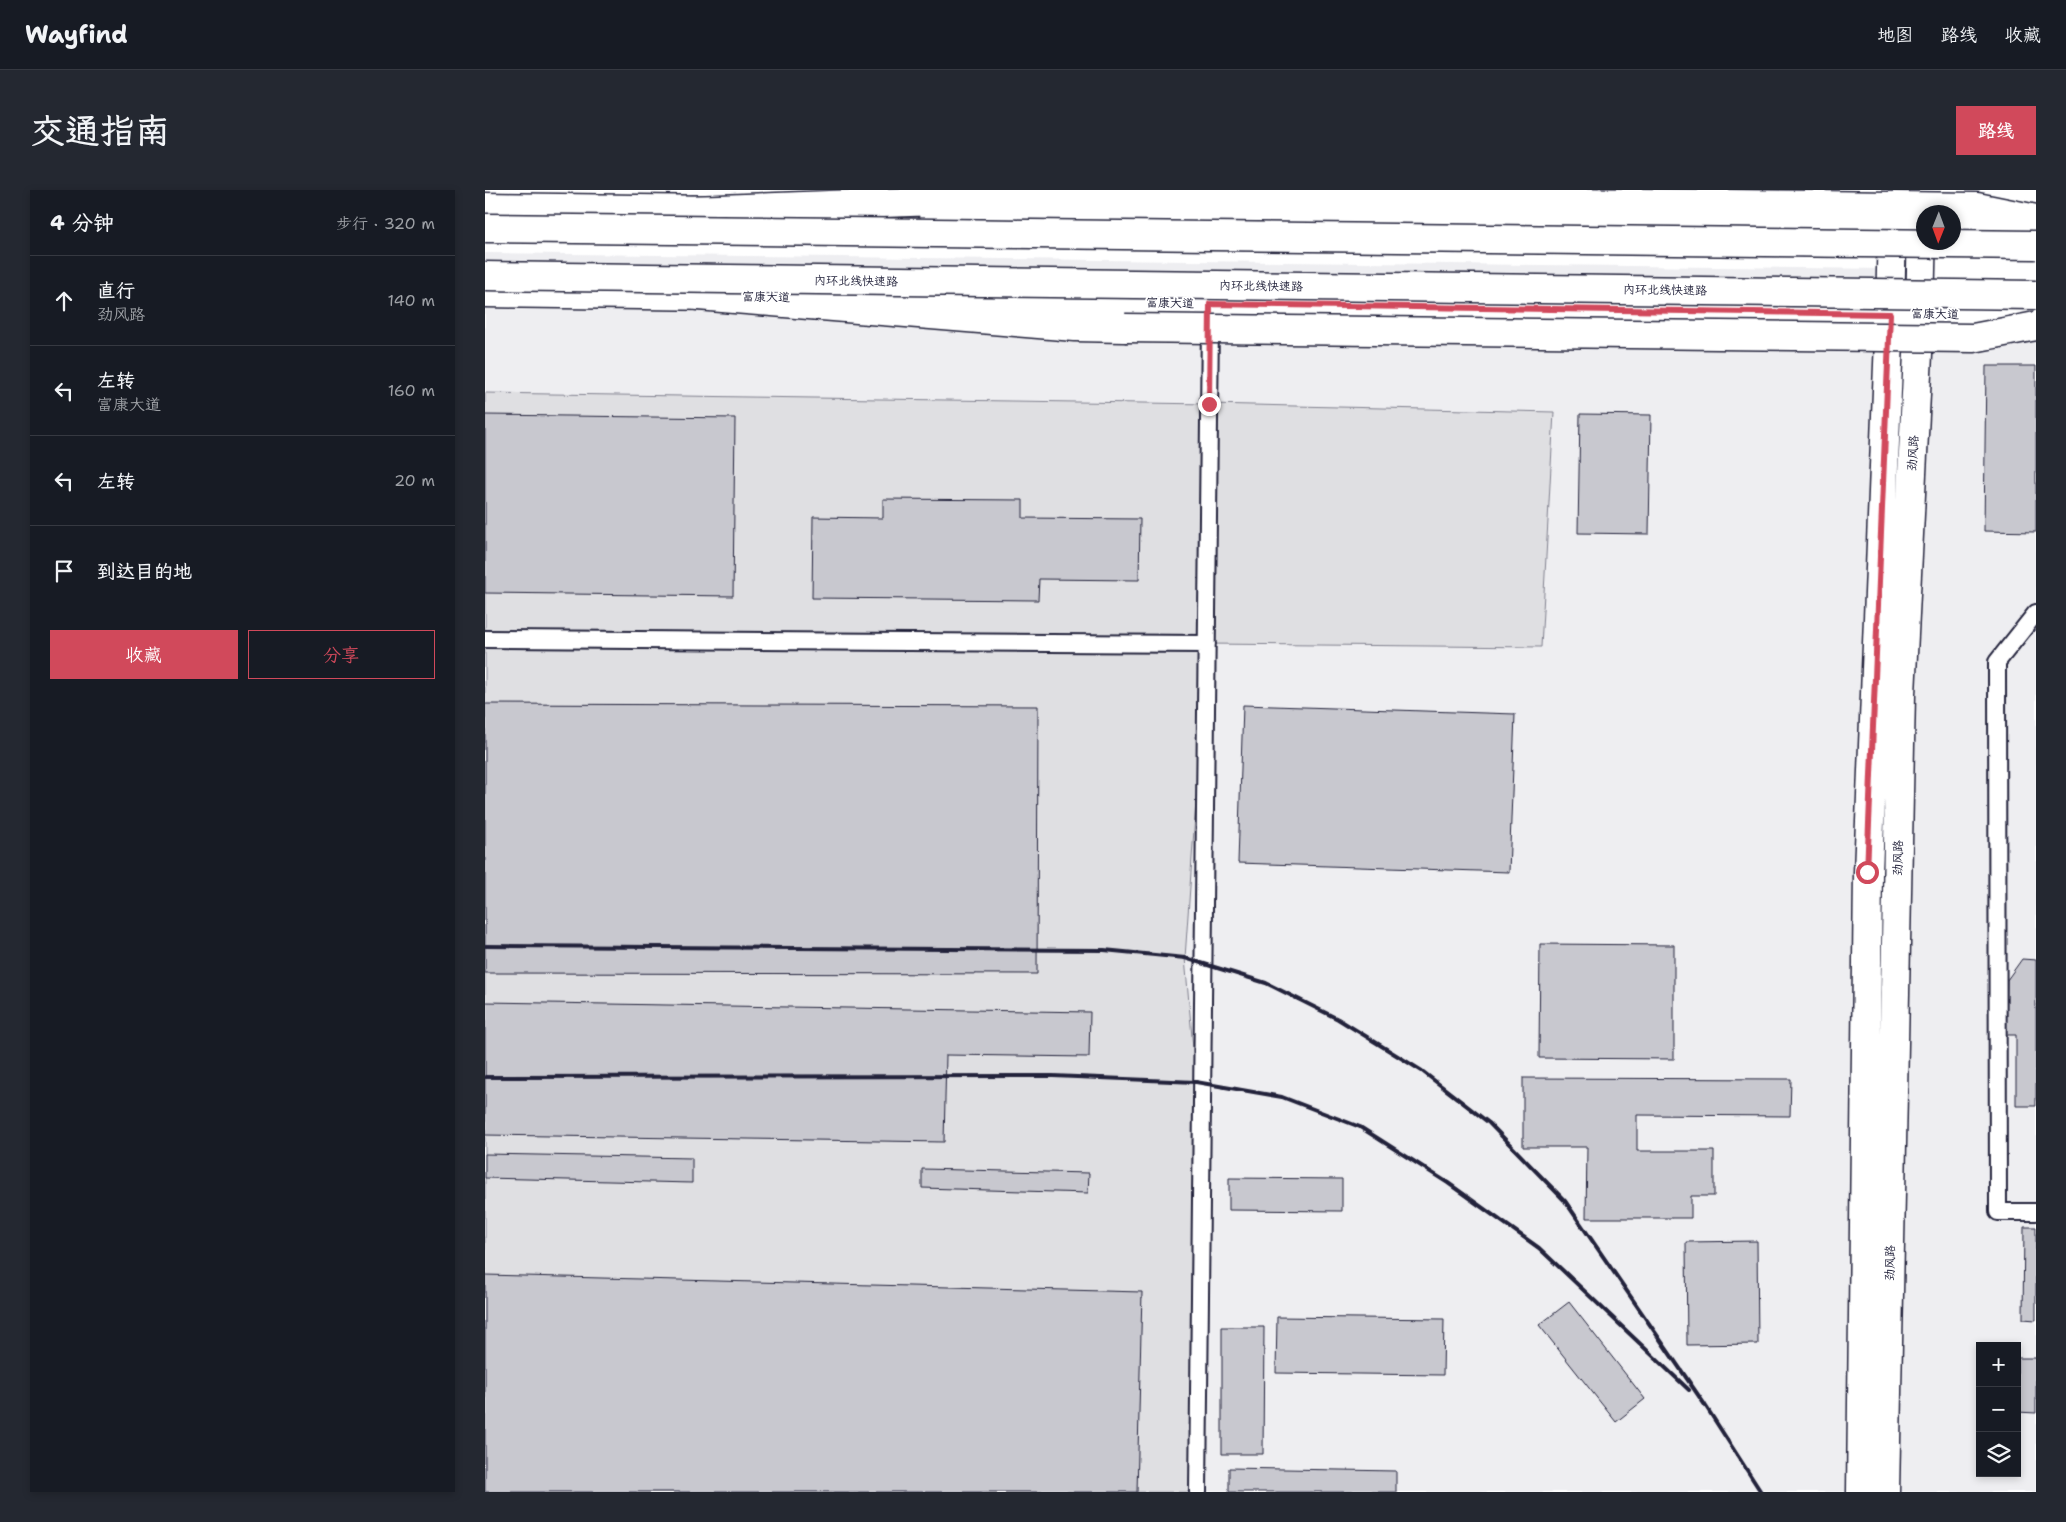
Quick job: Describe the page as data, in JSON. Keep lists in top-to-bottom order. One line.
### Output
{"streets":{"main road":["内环北线快速路","富康大道","劲风路"]},"crossings":[["富康大道","劲风路"]],"north":"bottom","page":{"header":"Wayfind","nav":["地图","路线","收藏"],"buttons":["路线",["收藏","分享"]],"title":"交通指南","heading":["4 分钟","步行 · 320 m"],"list":[["直行","劲风路","140 m"],["左转","富康大道","160 m"],["左转","20 m"],"到达目的地"],"map_buttons":["+","−"]}}
